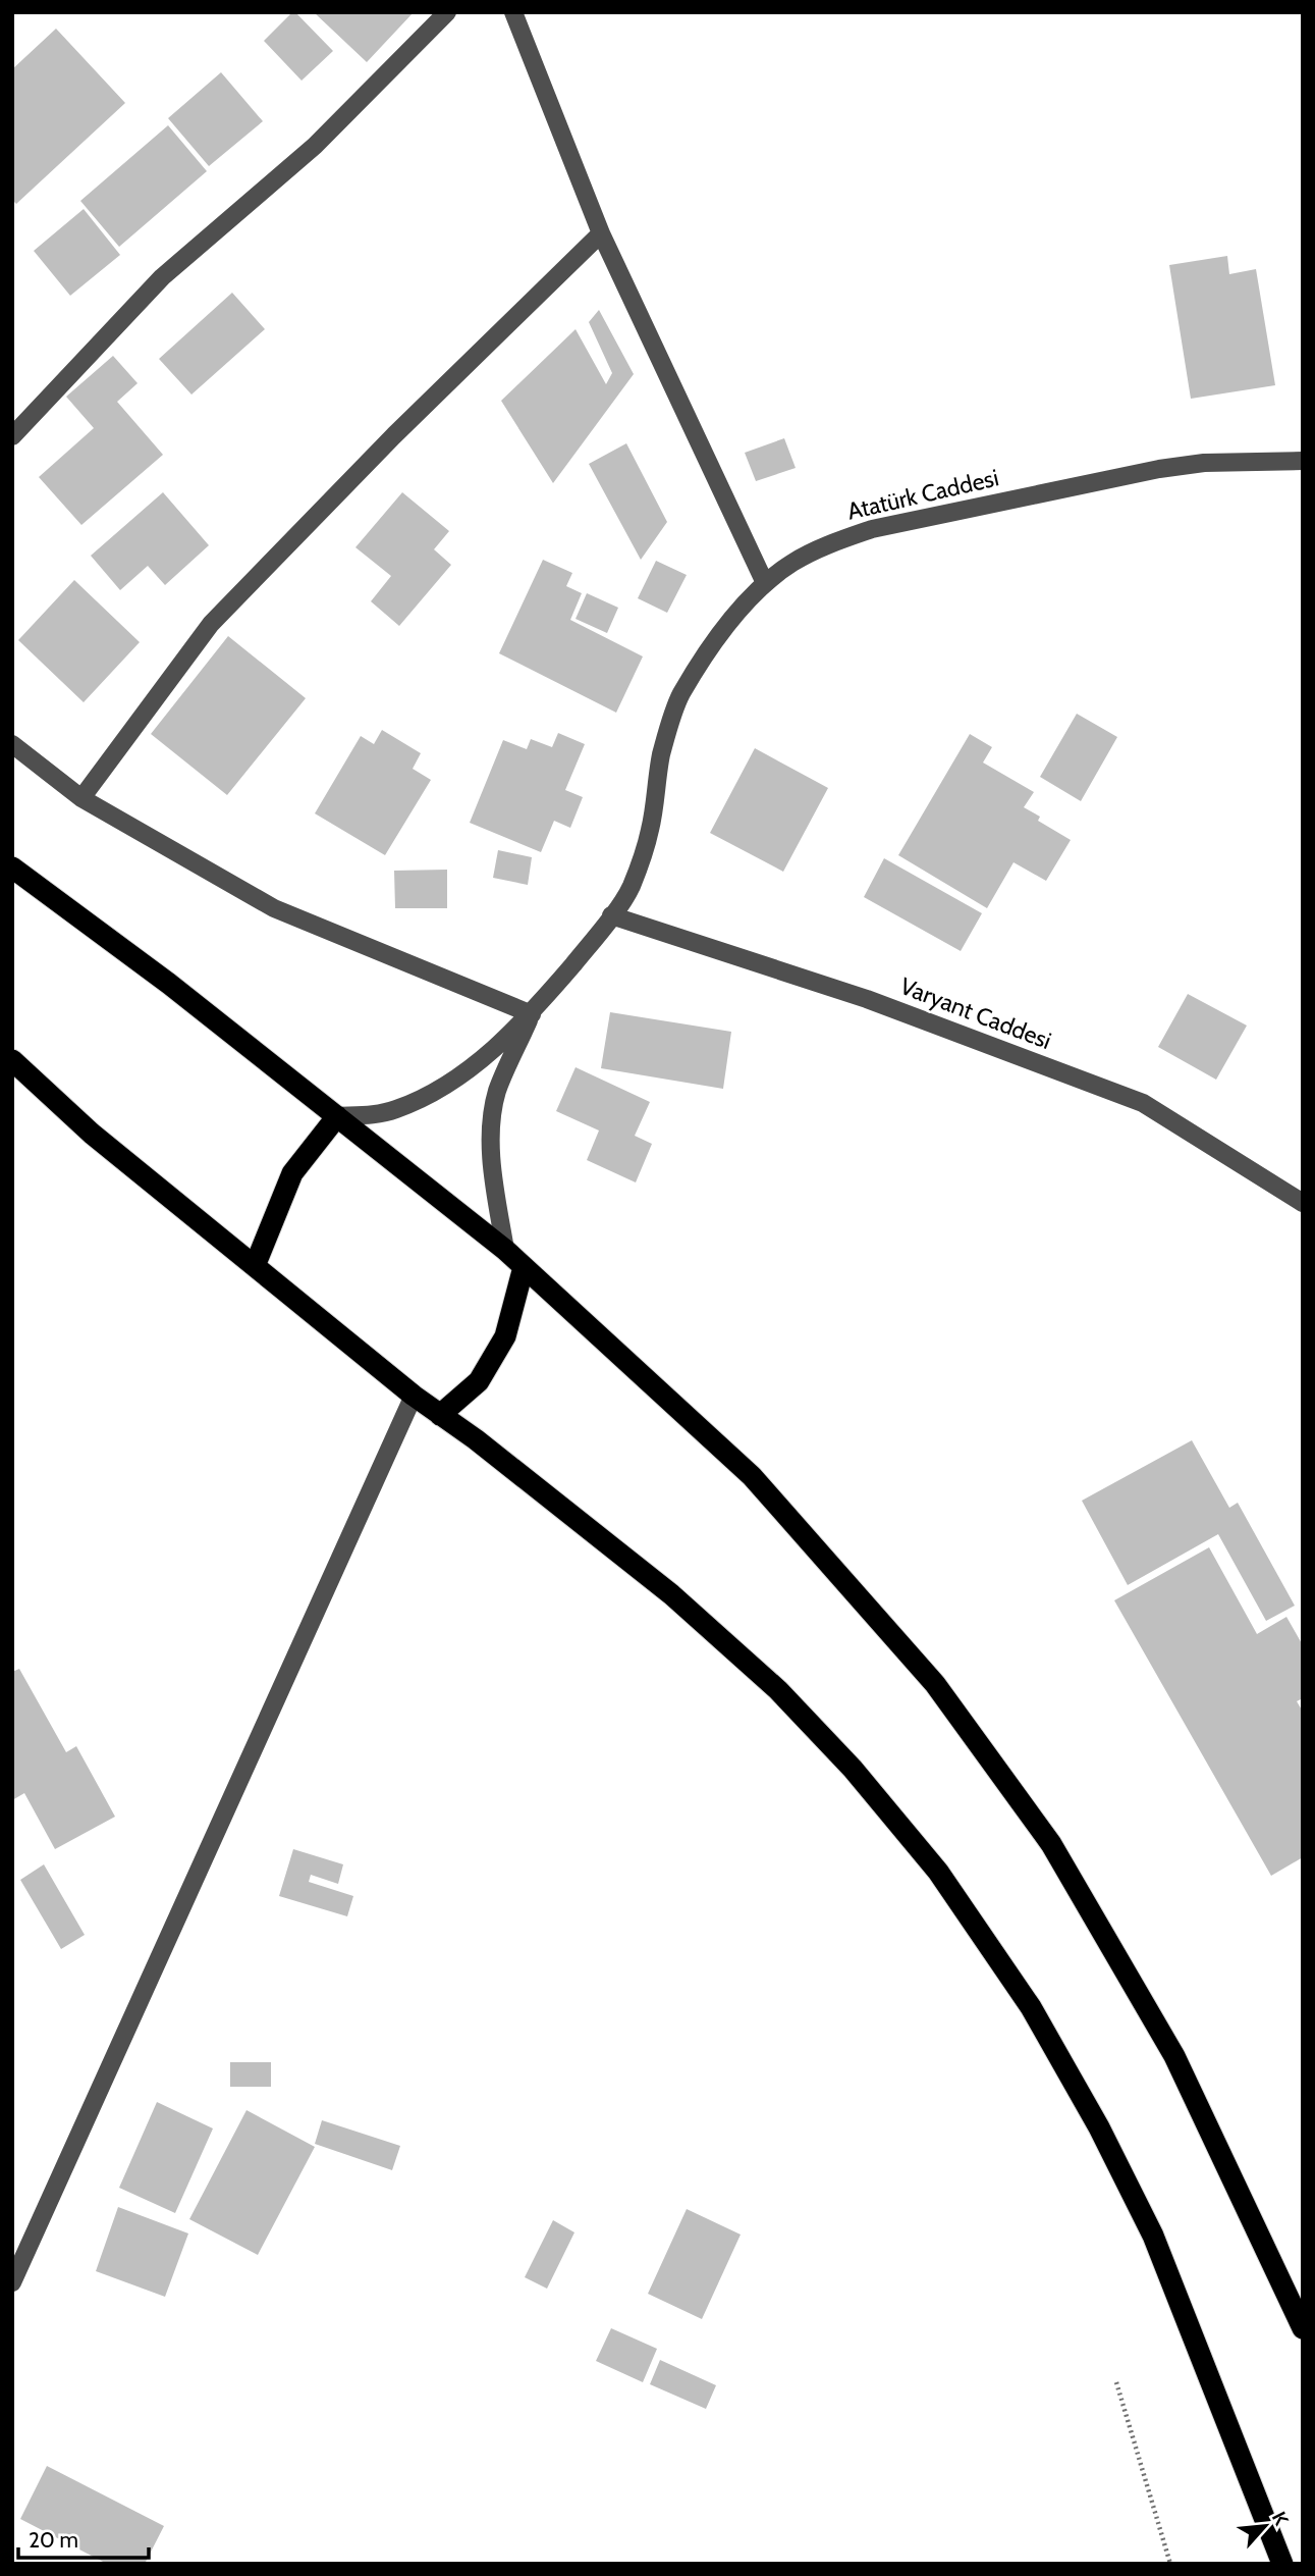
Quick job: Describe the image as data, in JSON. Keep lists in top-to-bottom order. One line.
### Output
{"streets":{"street":["Atatürk Caddesi","Varyant Caddesi"]},"crossings":[["Atatürk Caddesi","Varyant Caddesi"]],"scale_bar":"20 m","north":"top right"}
